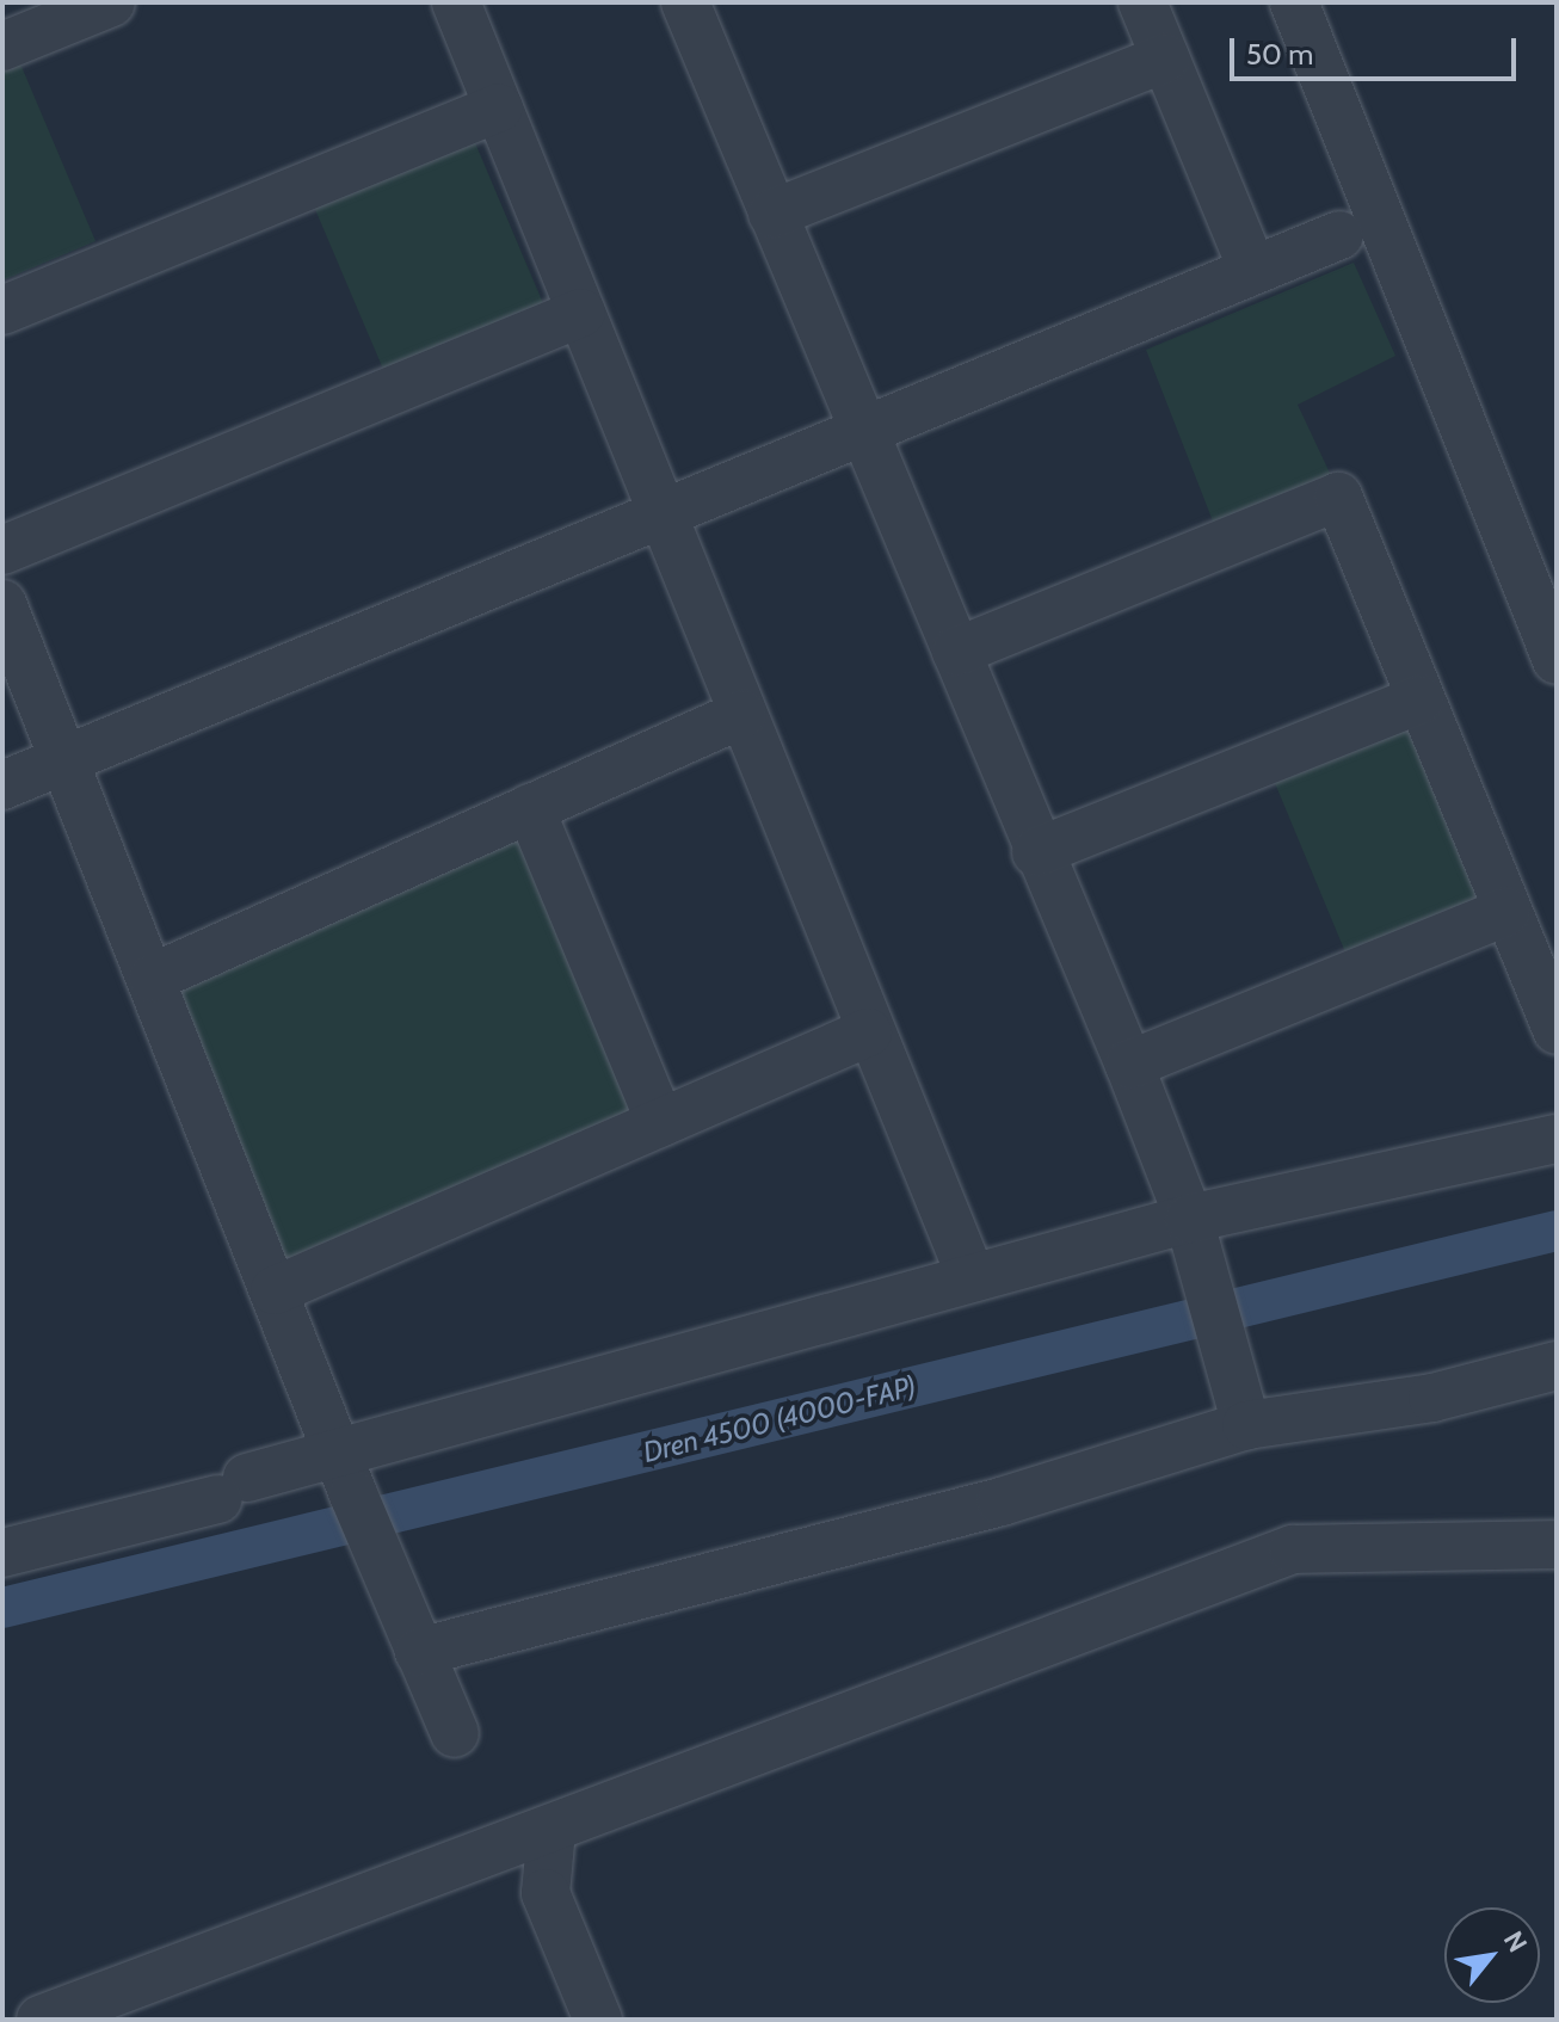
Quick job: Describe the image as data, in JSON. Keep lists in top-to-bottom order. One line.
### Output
{"water":["Dren 4500 (4000-FAP)"],"scale_bar":"50 m","north":"top right"}
